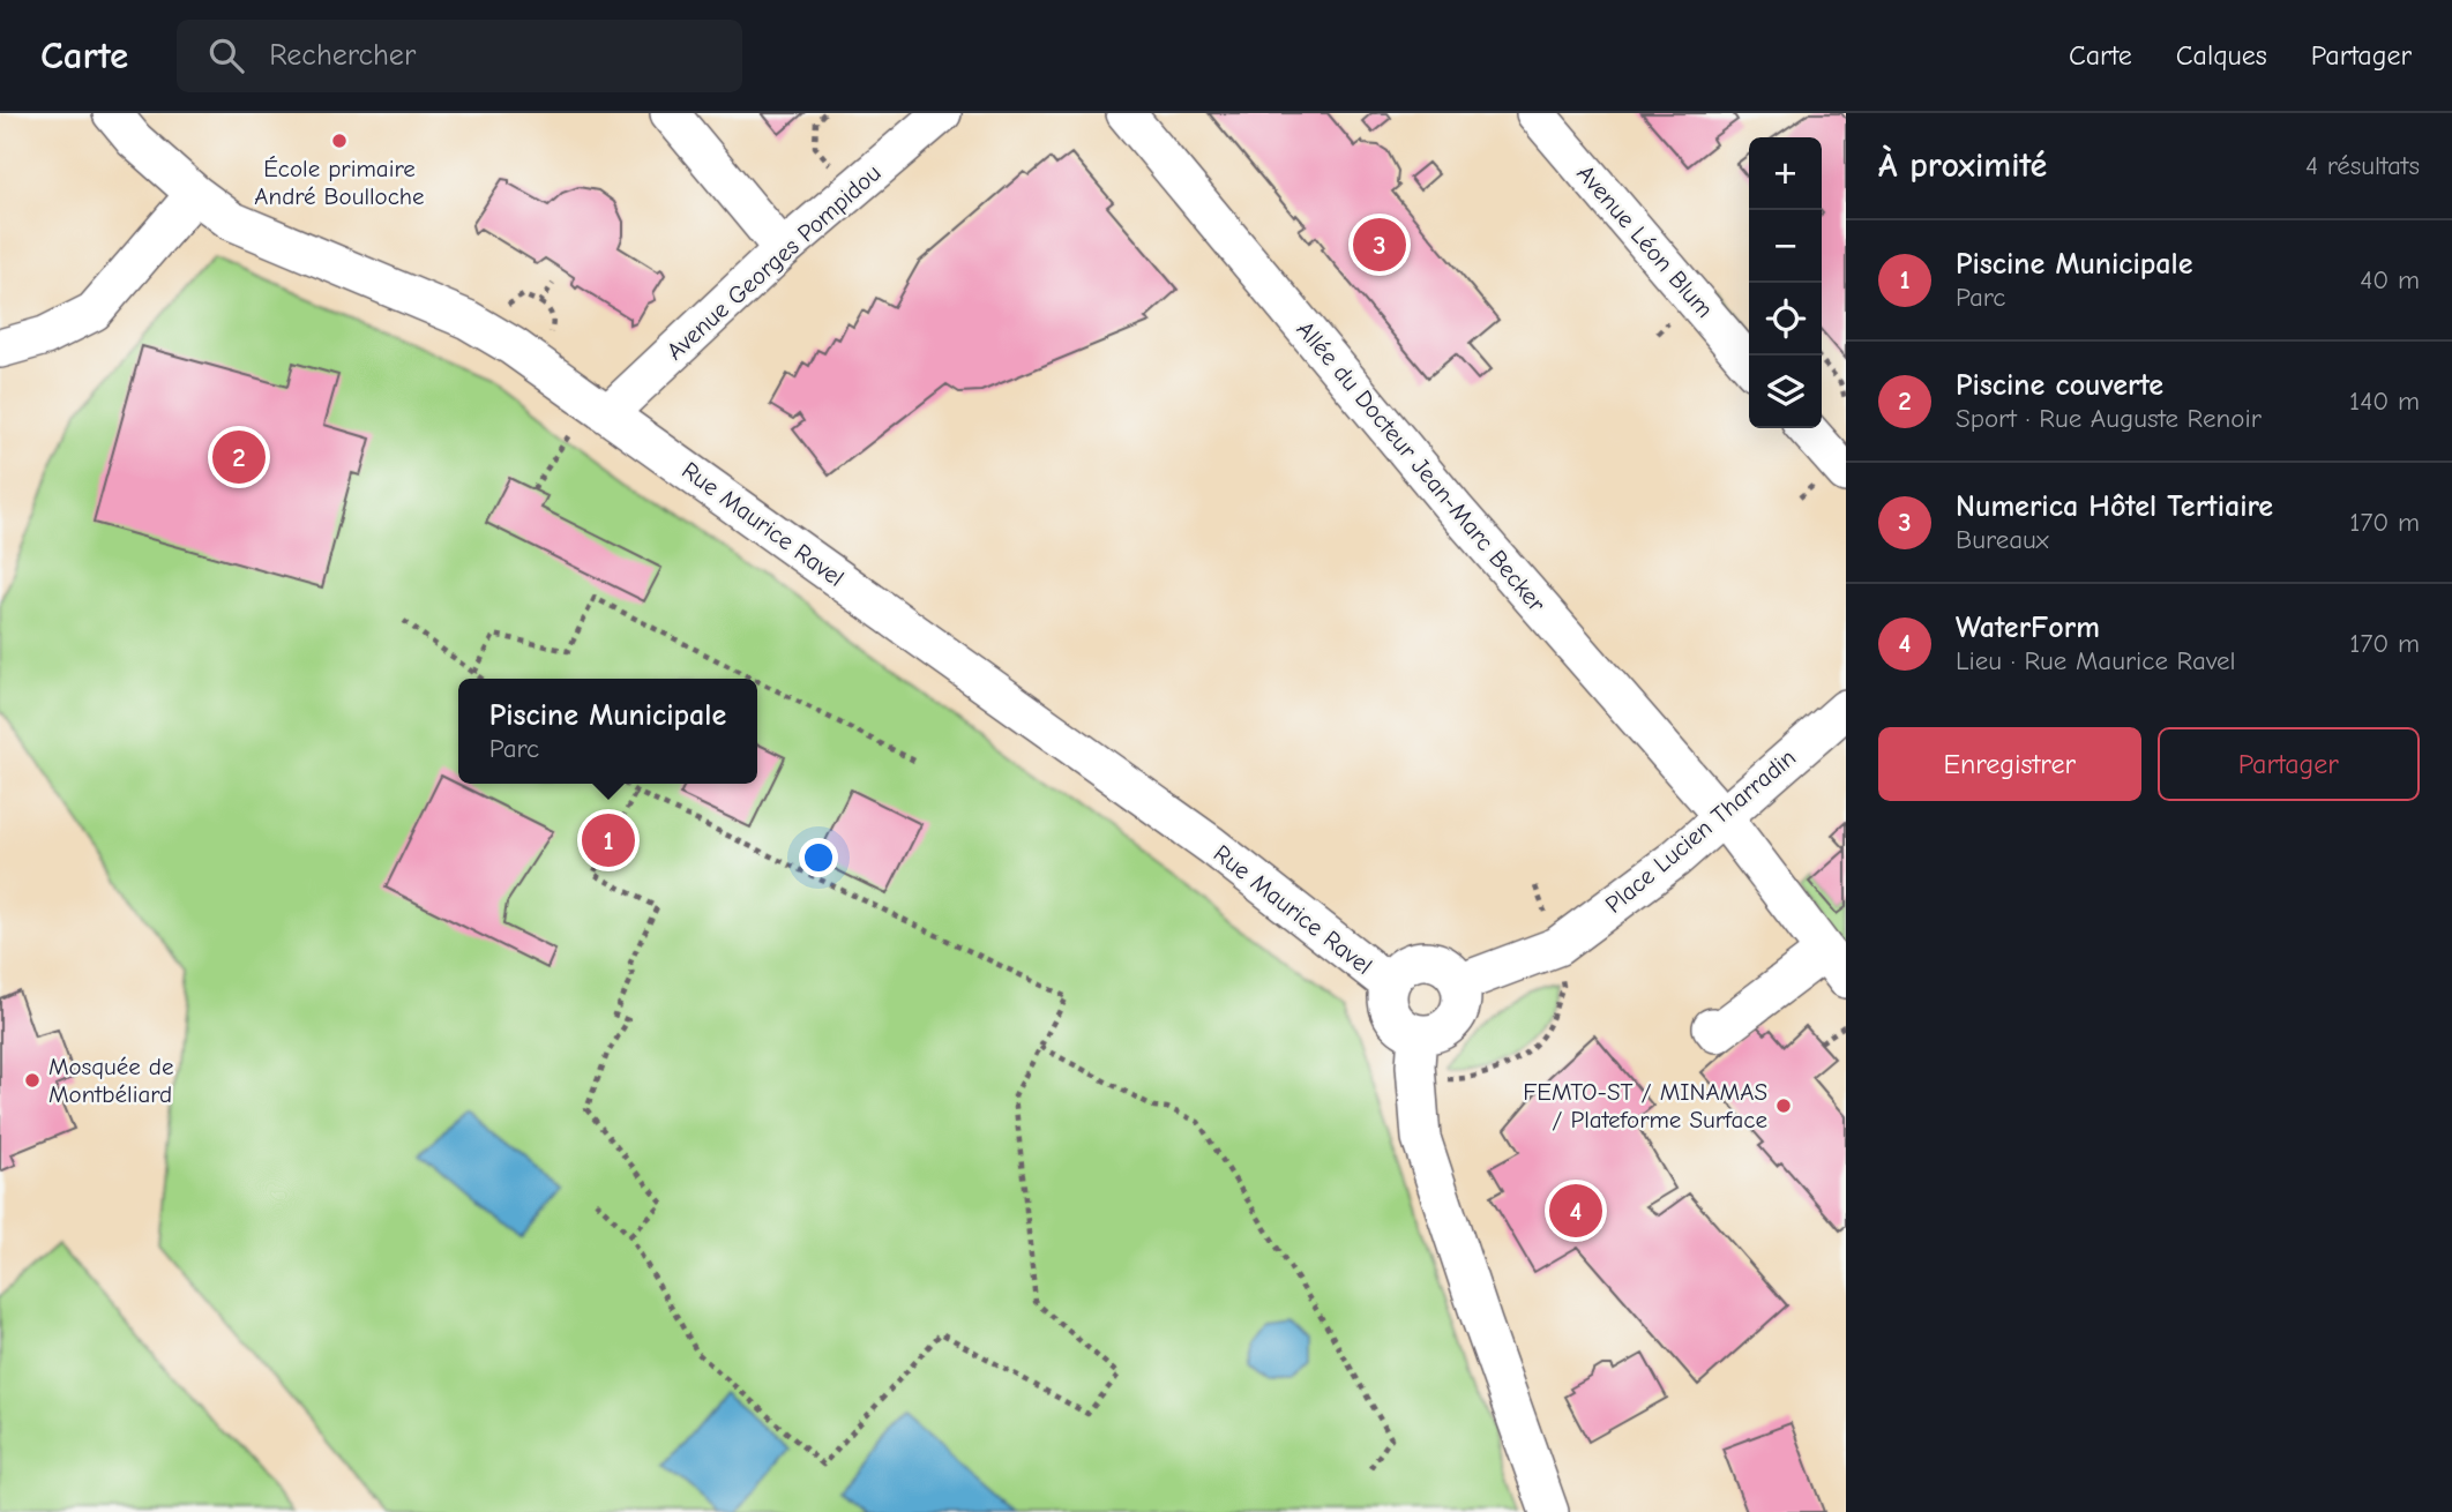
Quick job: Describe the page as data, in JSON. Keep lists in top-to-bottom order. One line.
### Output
{"streets":{"street":["Avenue Léon Blum","Avenue Georges Pompidou","Allée du Docteur Jean-Marc Becker","Rue Maurice Ravel","Place Lucien Tharradin"]},"crossings":[["Avenue Georges Pompidou","Rue Maurice Ravel"],["Allée du Docteur Jean-Marc Becker","Place Lucien Tharradin"],["Rue Maurice Ravel","Place Lucien Tharradin"]],"places":["École primaire André Boulloche","Mosquée de Montbéliard","FEMTO-ST / MINAMAS / Plateforme Surface"],"page":{"header":"Carte","search":"Rechercher","nav":["Carte","Calques","Partager"],"heading":["À proximité","4 résultats"],"map_buttons":["+","−"],"pins":["3","2","1","4"],"list":[{"mark":"1","name":"Piscine Municipale","note":"Parc","value":"40 m"},{"mark":"2","name":"Piscine couverte","note":"Sport · Rue Auguste Renoir","value":"140 m"},{"mark":"3","name":"Numerica Hôtel Tertiaire","note":"Bureaux","value":"170 m"},{"mark":"4","name":"WaterForm","note":"Lieu · Rue Maurice Ravel","value":"170 m"}],"popup":["Piscine Municipale","Parc"],"buttons":["Enregistrer","Partager"]}}
